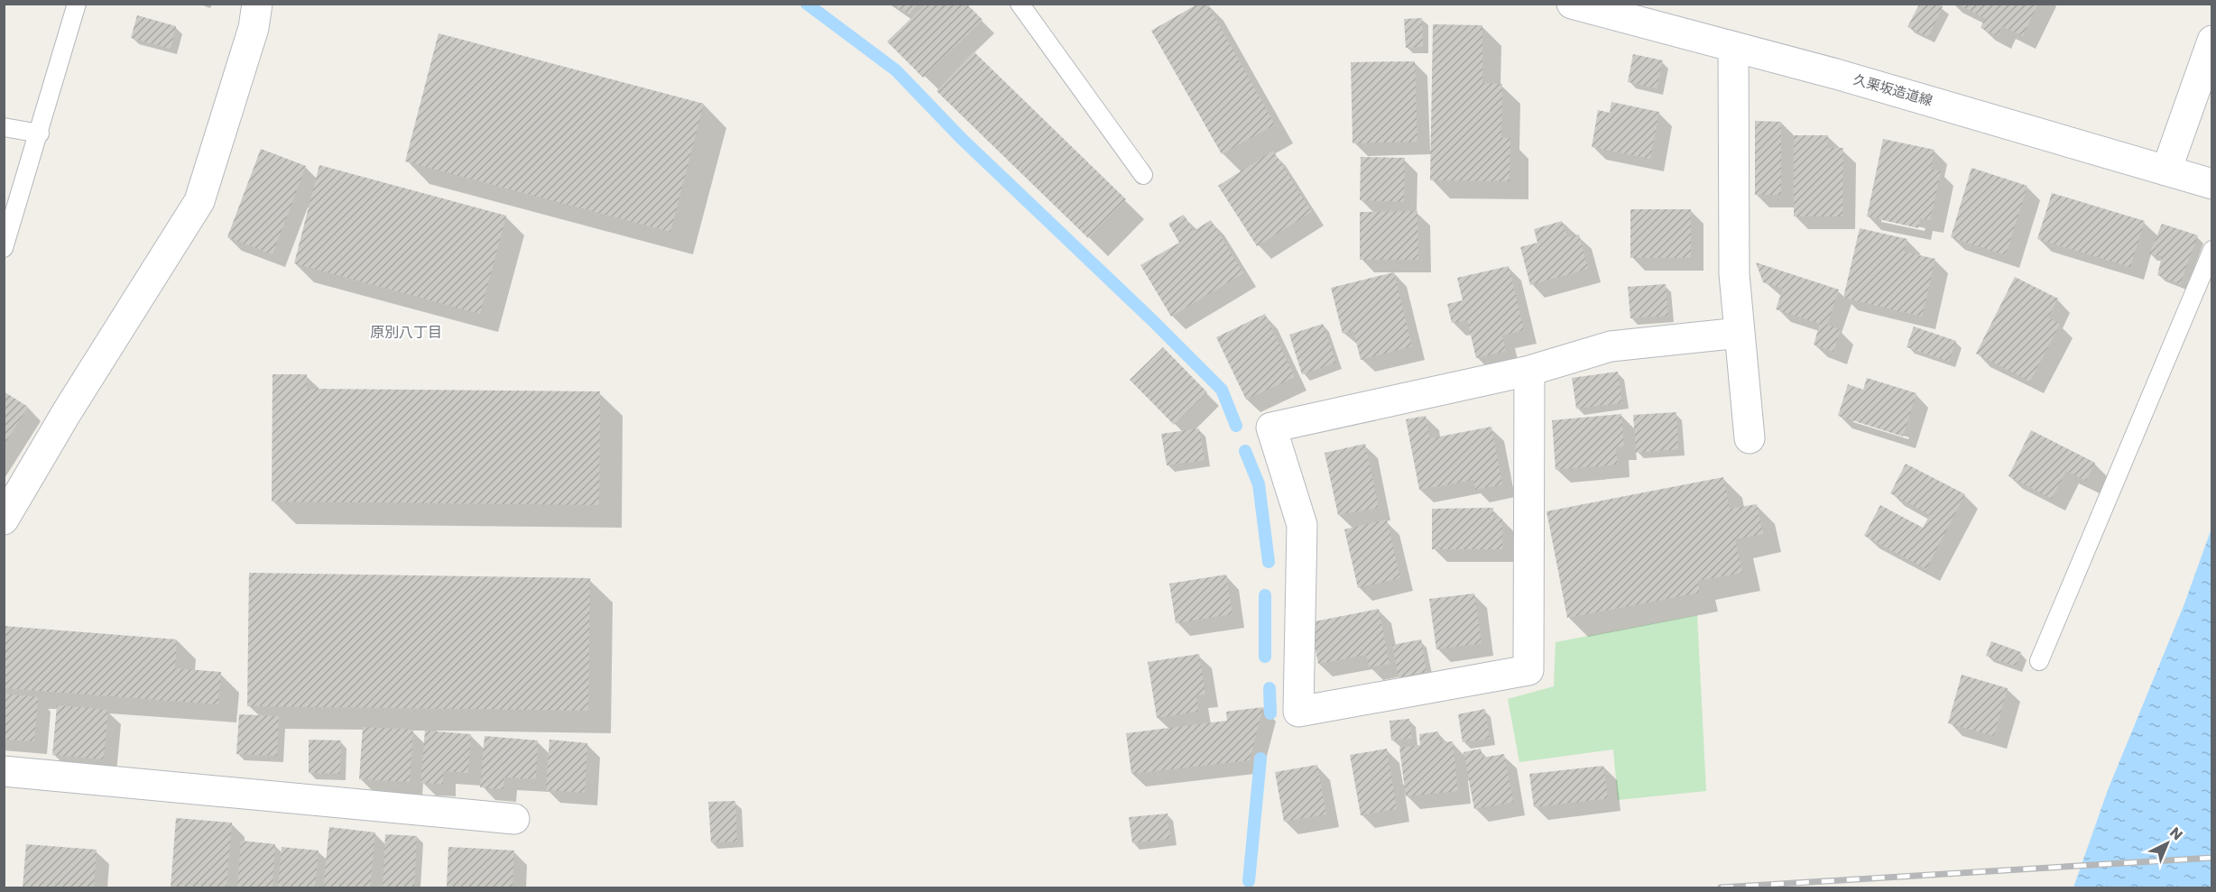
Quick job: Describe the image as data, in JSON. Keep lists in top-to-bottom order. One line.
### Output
{"streets":{"street":["久栗坂造道線"]},"districts":["原別八丁目"],"north":"top right"}
